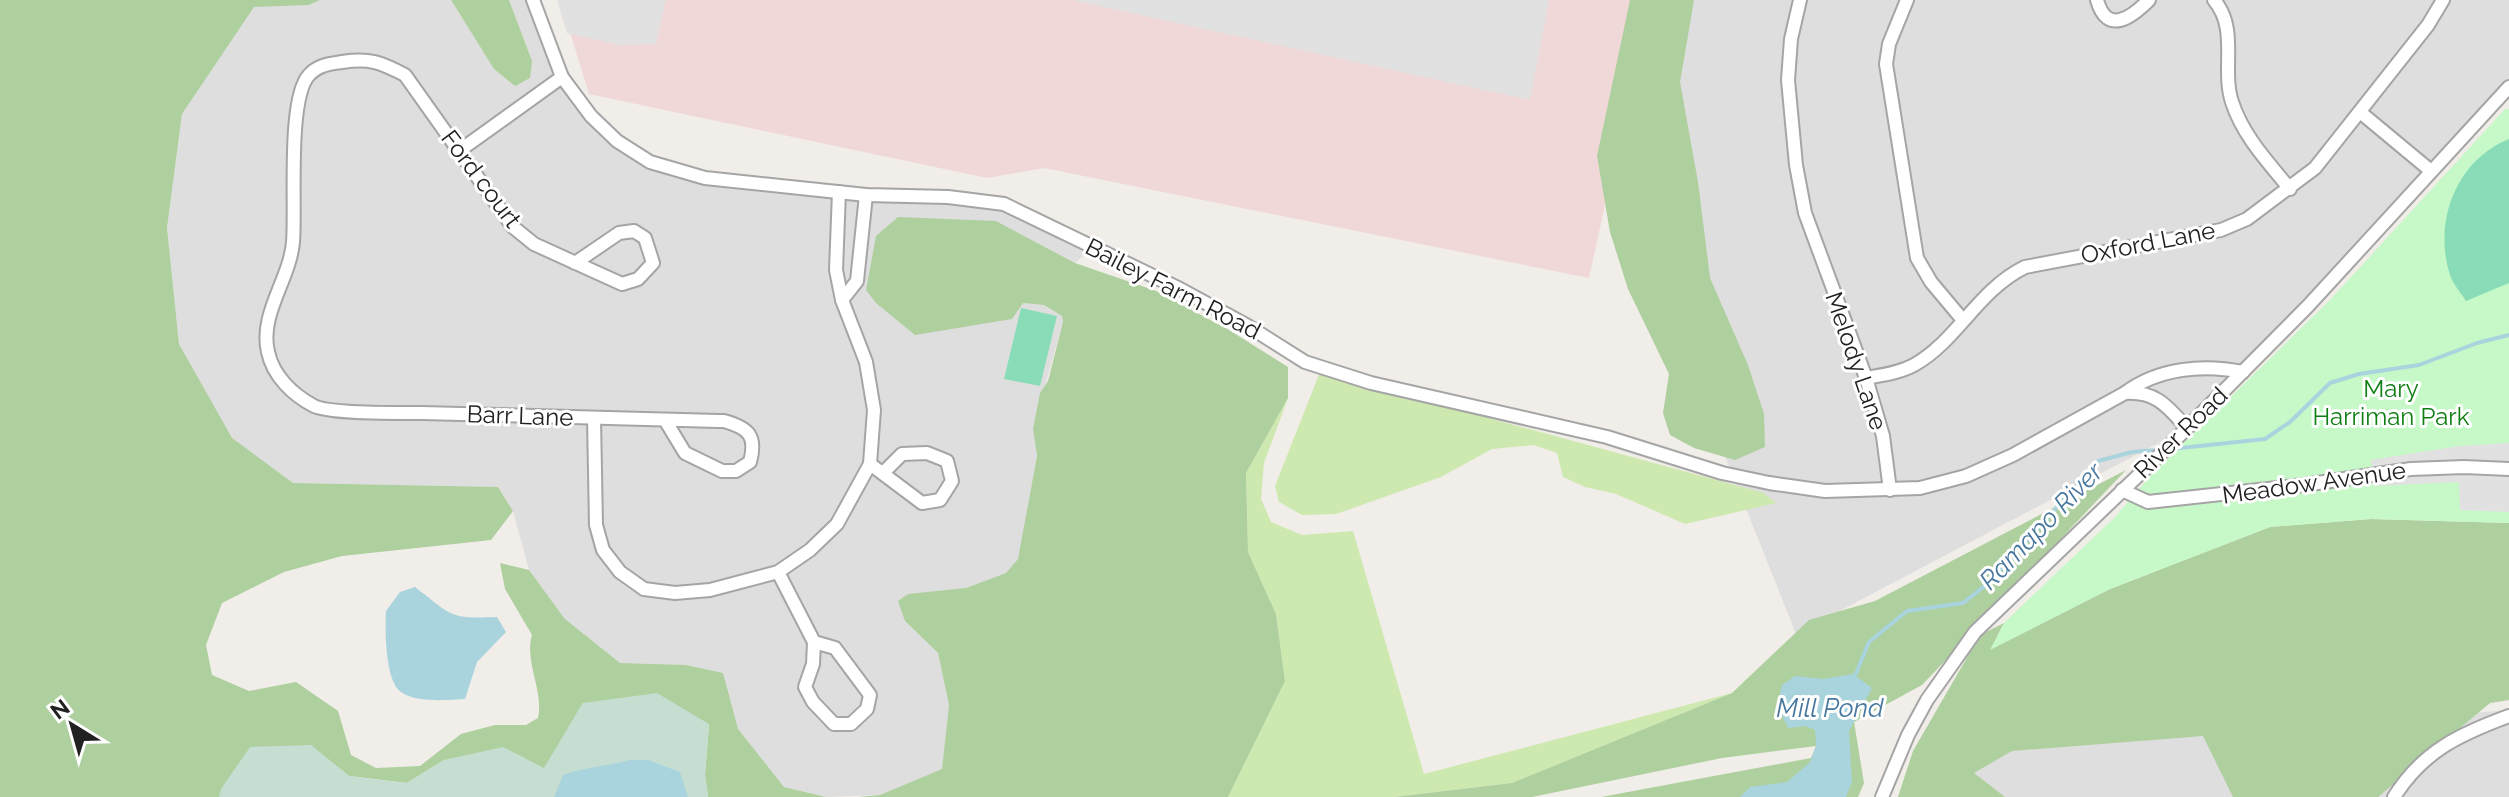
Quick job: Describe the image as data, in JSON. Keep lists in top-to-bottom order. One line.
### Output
{"streets":{"street":["Ford court","Oxford Lane","Bailey Farm Road","Melody Lane","Barr Lane","River Road","Meadow Avenue"]},"crossings":[["Ford court","Barr Lane"],["Oxford Lane","Melody Lane"],["Bailey Farm Road","Melody Lane"],["Bailey Farm Road","Barr Lane"],["River Road","Meadow Avenue"]],"water":["Ramapo River","Mill Pond"],"parks":["Mary Harriman Park"],"north":"top left"}
